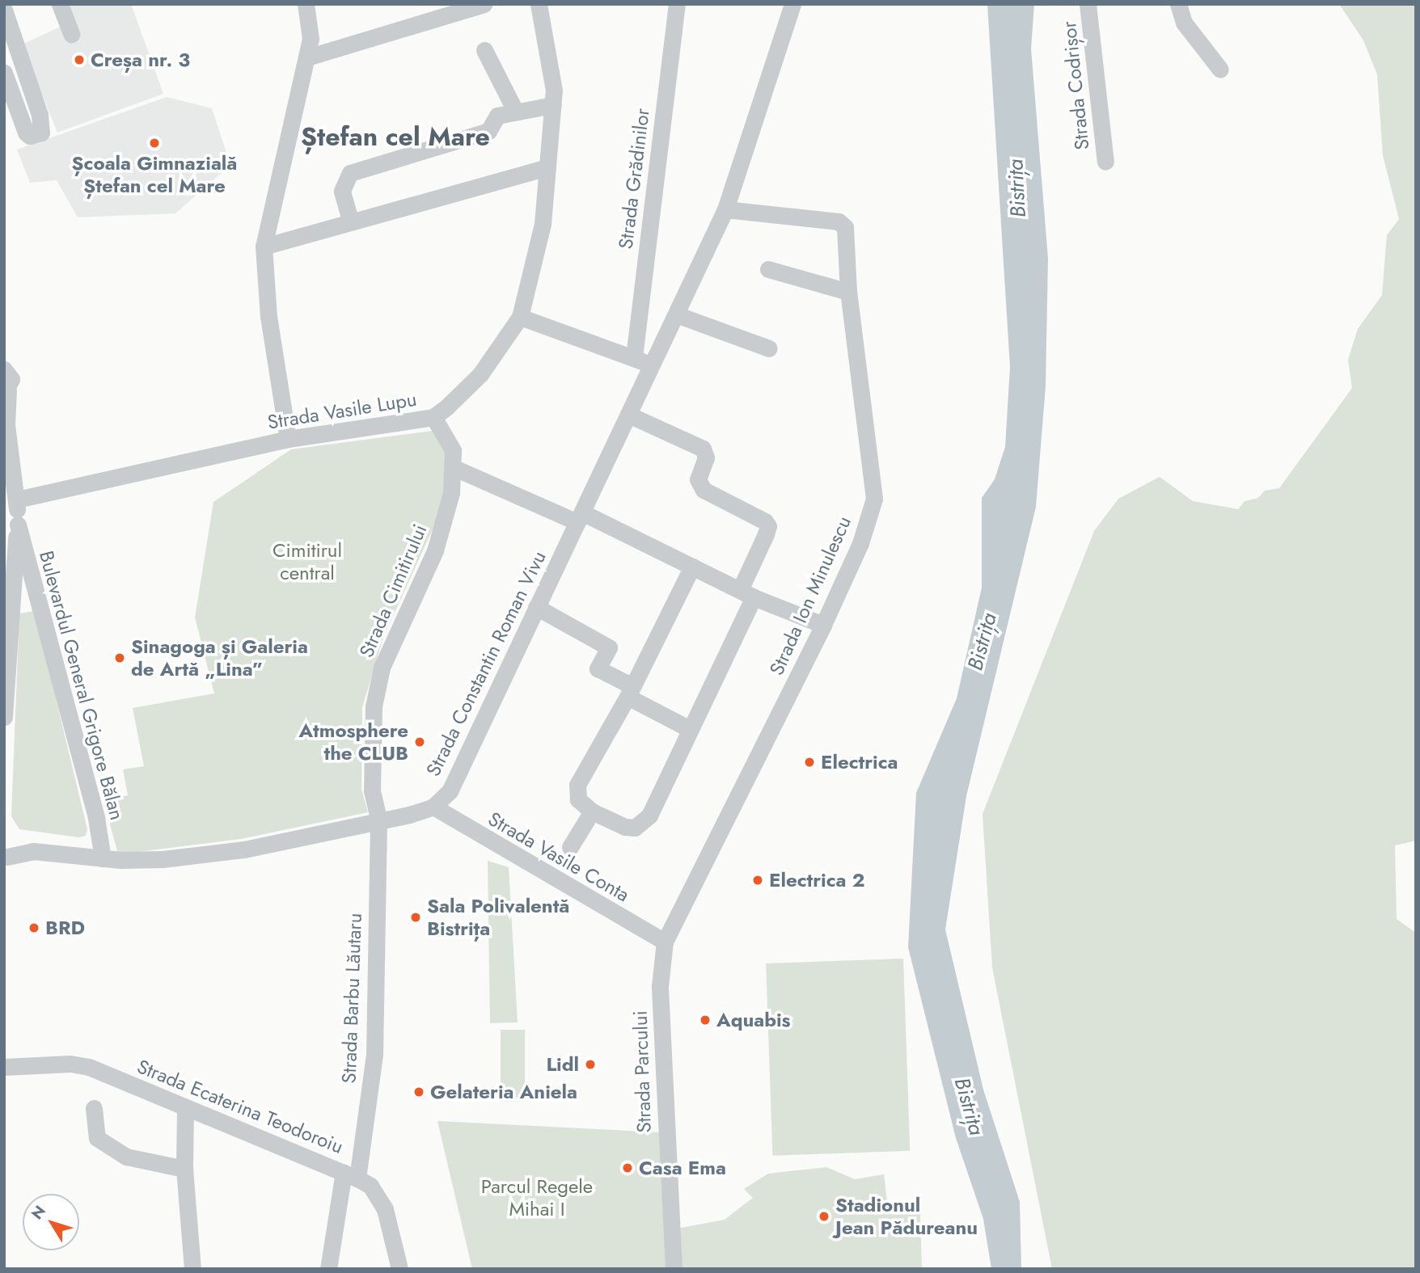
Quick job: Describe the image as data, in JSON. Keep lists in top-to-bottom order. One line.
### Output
{"streets":{"street":["Strada Codrișor","Strada Grădinilor","Strada Vasile Lupu","Strada Cimitirului","Strada Ion Minulescu","Strada Constantin Roman Vivu","Bulevardul General Grigore Bălan","Strada Vasile Conta","Strada Barbu Lăutaru","Strada Parcului","Strada Ecaterina Teodoroiu"]},"crossings":[["Strada Vasile Lupu","Strada Cimitirului"],["Strada Vasile Lupu","Bulevardul General Grigore Bălan"],["Strada Cimitirului","Strada Constantin Roman Vivu"],["Strada Cimitirului","Strada Barbu Lăutaru"],["Strada Ion Minulescu","Strada Constantin Roman Vivu"],["Strada Ion Minulescu","Strada Vasile Conta"],["Strada Ion Minulescu","Strada Parcului"],["Strada Constantin Roman Vivu","Bulevardul General Grigore Bălan"],["Strada Constantin Roman Vivu","Strada Vasile Conta"],["Strada Constantin Roman Vivu","Strada Barbu Lăutaru"],["Strada Vasile Conta","Strada Parcului"],["Strada Barbu Lăutaru","Strada Ecaterina Teodoroiu"]],"districts":["Ștefan cel Mare"],"water":["Bistrița"],"parks":["Cimitirul central","Parcul Regele Mihai I"],"places":["Creșa nr. 3","Școala Gimnazială Ștefan cel Mare","Sinagoga și Galeria de Artă „Lina”","Atmosphere the CLUB","Electrica","Electrica 2","Sala Polivalentă Bistrița","BRD","Aquabis","Lidl","Gelateria Aniela","Casa Ema","Stadionul Jean Pădureanu"],"north":"top left"}
